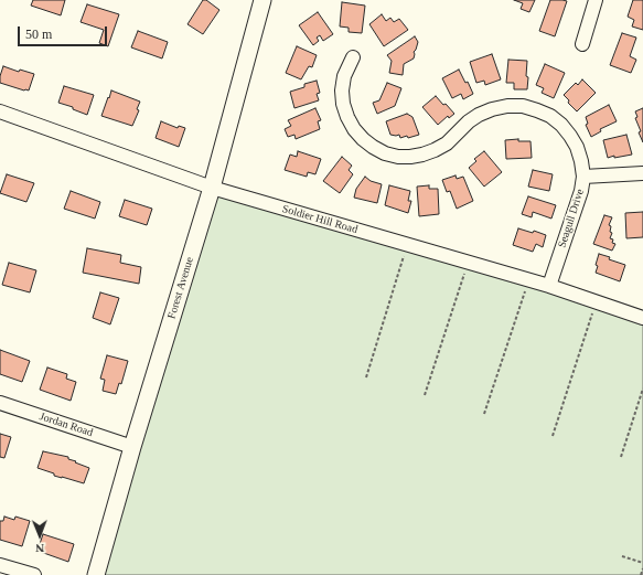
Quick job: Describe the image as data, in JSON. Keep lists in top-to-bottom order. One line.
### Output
{"streets":{"main road":["Forest Avenue"],"street":["Seagull Drive","Soldier Hill Road","Jordan Road"]},"crossings":[["Seagull Drive","Soldier Hill Road"],["Soldier Hill Road","Forest Avenue"],["Forest Avenue","Jordan Road"]],"scale_bar":"50 m","north":"bottom"}
